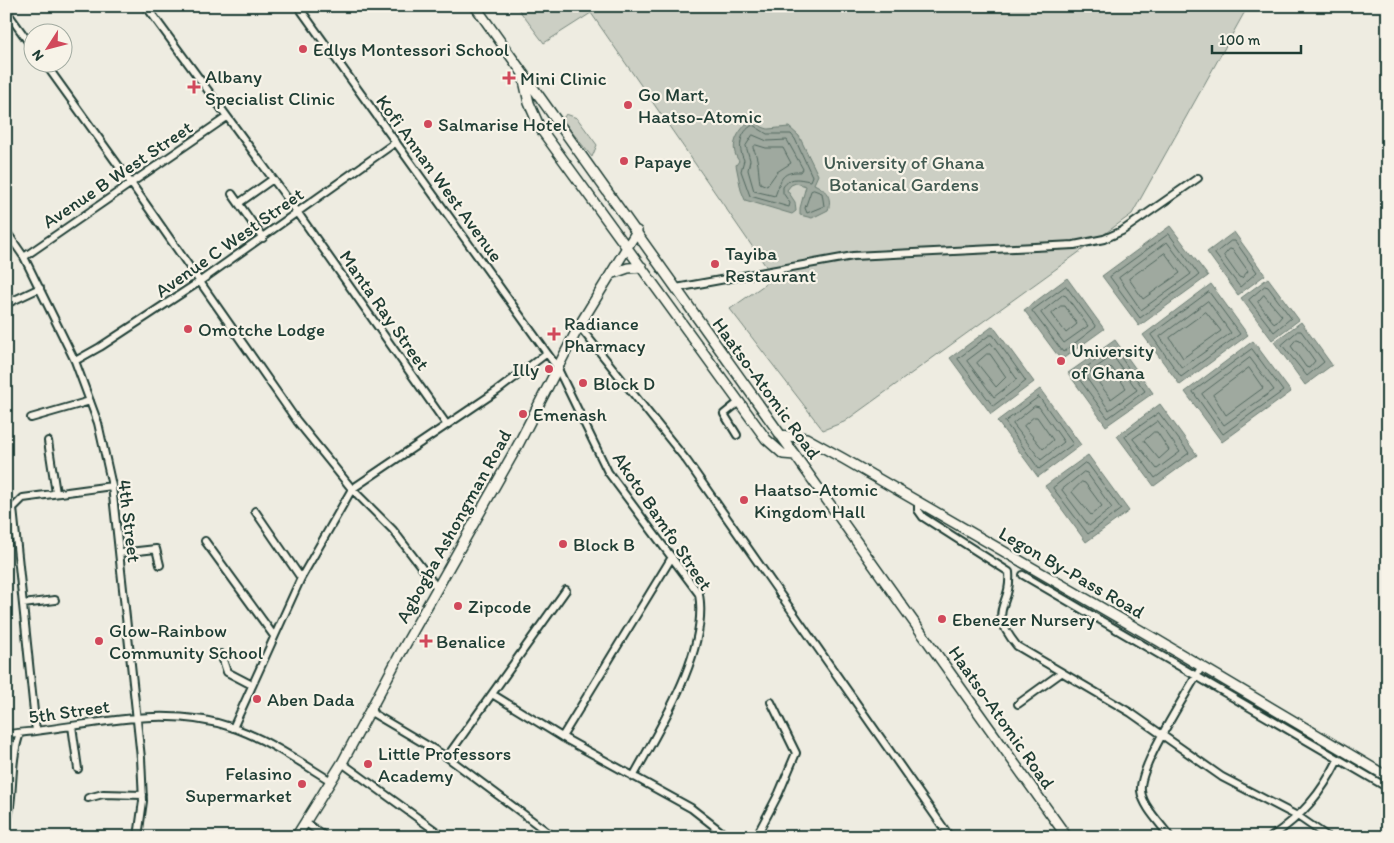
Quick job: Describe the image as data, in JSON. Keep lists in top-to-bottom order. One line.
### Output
{"streets":{"street":["Avenue B West Street","Kofi Annan West Avenue","Avenue C West Street","Manta Ray Street","Haatso-Atomic Road","4th Street","Akoto Bamfo Street","Agbogba Ashongman Road","Legon By-Pass Road","5th Street"]},"crossings":[["Avenue B West Street","Manta Ray Street"],["Avenue B West Street","4th Street"],["Kofi Annan West Avenue","Avenue C West Street"],["Kofi Annan West Avenue","Akoto Bamfo Street"],["Kofi Annan West Avenue","Agbogba Ashongman Road"],["Avenue C West Street","Manta Ray Street"],["Avenue C West Street","4th Street"],["Haatso-Atomic Road","Agbogba Ashongman Road"],["Haatso-Atomic Road","Legon By-Pass Road"],["4th Street","5th Street"],["Akoto Bamfo Street","Agbogba Ashongman Road"],["Agbogba Ashongman Road","5th Street"]],"parks":["University of Ghana Botanical Gardens"],"places":{"other":["Edlys Montessori School","Go Mart, Haatso-Atomic","Salmarise Hotel","Papaye","Tayiba Restaurant","Omotche Lodge","University of Ghana","Illy","Block D","Emenash","Haatso-Atomic Kingdom Hall","Block B","Zipcode","Ebenezer Nursery","Glow-Rainbow Community School","Aben Dada","Little Professors Academy","Felasino Supermarket"],"health":["Mini Clinic","Albany Specialist Clinic","Radiance Pharmacy","Benalice"]},"scale_bar":"100 m","north":"bottom left"}
